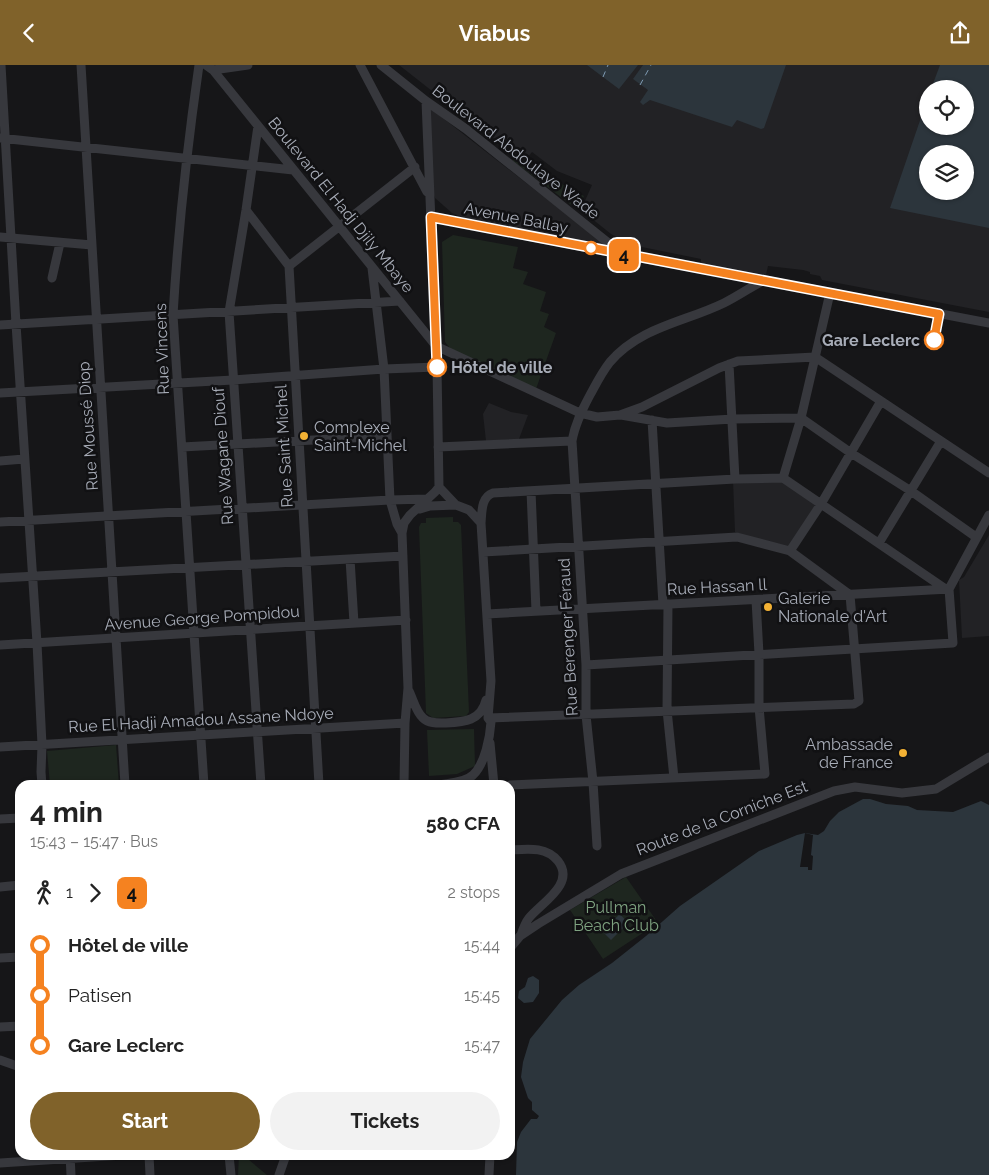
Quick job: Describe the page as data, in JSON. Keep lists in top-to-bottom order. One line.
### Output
{"streets":{"street":["Boulevard Abdoulaye Wade","Boulevard El Hadj Djily Mbaye","Avenue Ballay","Rue Vincens","Rue Moussé Diop","Rue Saint Michel","Rue Wagane Diouf","Rue Hassan ll","Avenue George Pompidou","Rue Berenger Féraud","Rue El Hadji Amadou Assane Ndoye","Route de la Corniche Est"]},"crossings":[["Boulevard Abdoulaye Wade","Avenue Ballay"],["Boulevard Abdoulaye Wade","Rue Berenger Féraud"],["Boulevard El Hadj Djily Mbaye","Rue Wagane Diouf"],["Boulevard El Hadj Djily Mbaye","Rue Berenger Féraud"],["Rue Vincens","Avenue George Pompidou"],["Rue Vincens","Rue El Hadji Amadou Assane Ndoye"],["Rue Moussé Diop","Avenue George Pompidou"],["Rue Moussé Diop","Rue El Hadji Amadou Assane Ndoye"],["Rue Saint Michel","Avenue George Pompidou"],["Rue Saint Michel","Rue El Hadji Amadou Assane Ndoye"],["Rue Wagane Diouf","Avenue George Pompidou"],["Rue Wagane Diouf","Rue El Hadji Amadou Assane Ndoye"],["Rue Hassan ll","Rue Berenger Féraud"]],"parks":["Pullman Beach Club"],"places":["Gare Leclerc","Hôtel de ville","Complexe Saint-Michel","Galerie Nationale d'Art","Ambassade de France"],"lines":["bus line 4"],"page":{"header":"Viabus","on_map":"4","heading":["4 min","15:43 – 15:47 · Bus","580 CFA"],"legs":["1","4","2 stops"],"list":[{"name":"Hôtel de ville","value":"15:44"},{"name":"Patisen","value":"15:45"},{"name":"Gare Leclerc","value":"15:47"}],"buttons":["Start","Tickets"]}}
